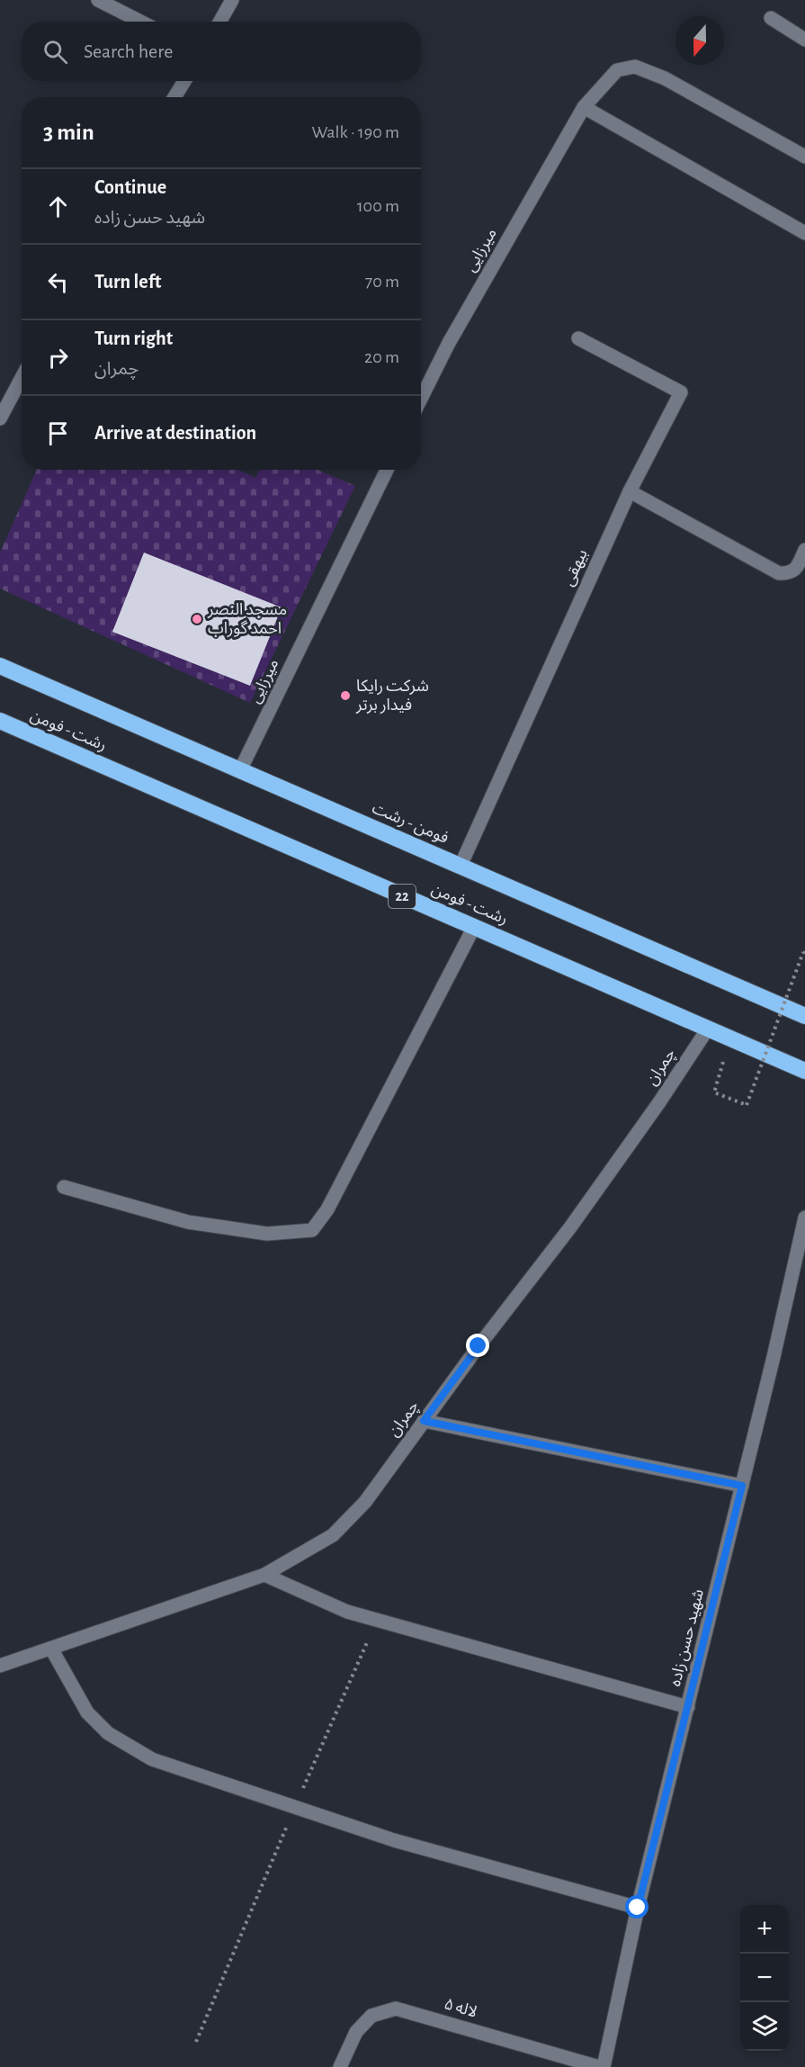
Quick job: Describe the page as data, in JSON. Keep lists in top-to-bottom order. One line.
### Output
{"streets":{"highway":["رشت - فومن","فومن - رشت","22"],"street":["میرزایی","بیهقی","چمران","شهید حسن زاده","لاله ۵"]},"crossings":[["میرزایی","فومن - رشت"],["بیهقی","فومن - رشت"],["رشت - فومن","چمران"]],"places":["مسجد النصر احمد گوراب","شرکت رایکا فیدار برتر"],"north":"bottom","page":{"search":"Search here","heading":["3 min","Walk · 190 m"],"list":[["Continue","شهید حسن زاده","100 m"],["Turn left","70 m"],["Turn right","چمران","20 m"],"Arrive at destination"],"map_buttons":["+","−"]}}
